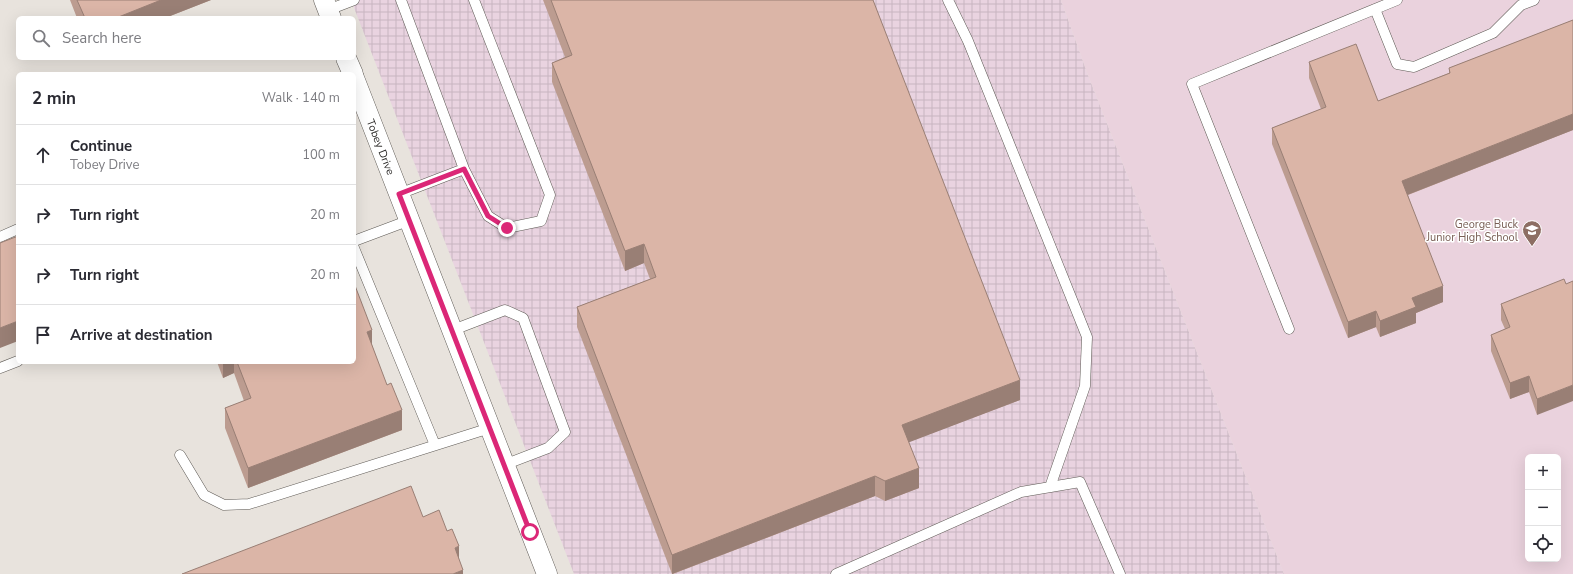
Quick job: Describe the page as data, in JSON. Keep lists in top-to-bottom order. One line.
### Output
{"streets":{"street":["Tobey Drive"]},"places":{"school or university":["George Buck Junior High School"]},"page":{"search":"Search here","heading":["2 min","Walk · 140 m"],"list":[["Continue","Tobey Drive","100 m"],["Turn right","20 m"],["Turn right","20 m"],"Arrive at destination"],"map_buttons":["+","−"]}}
